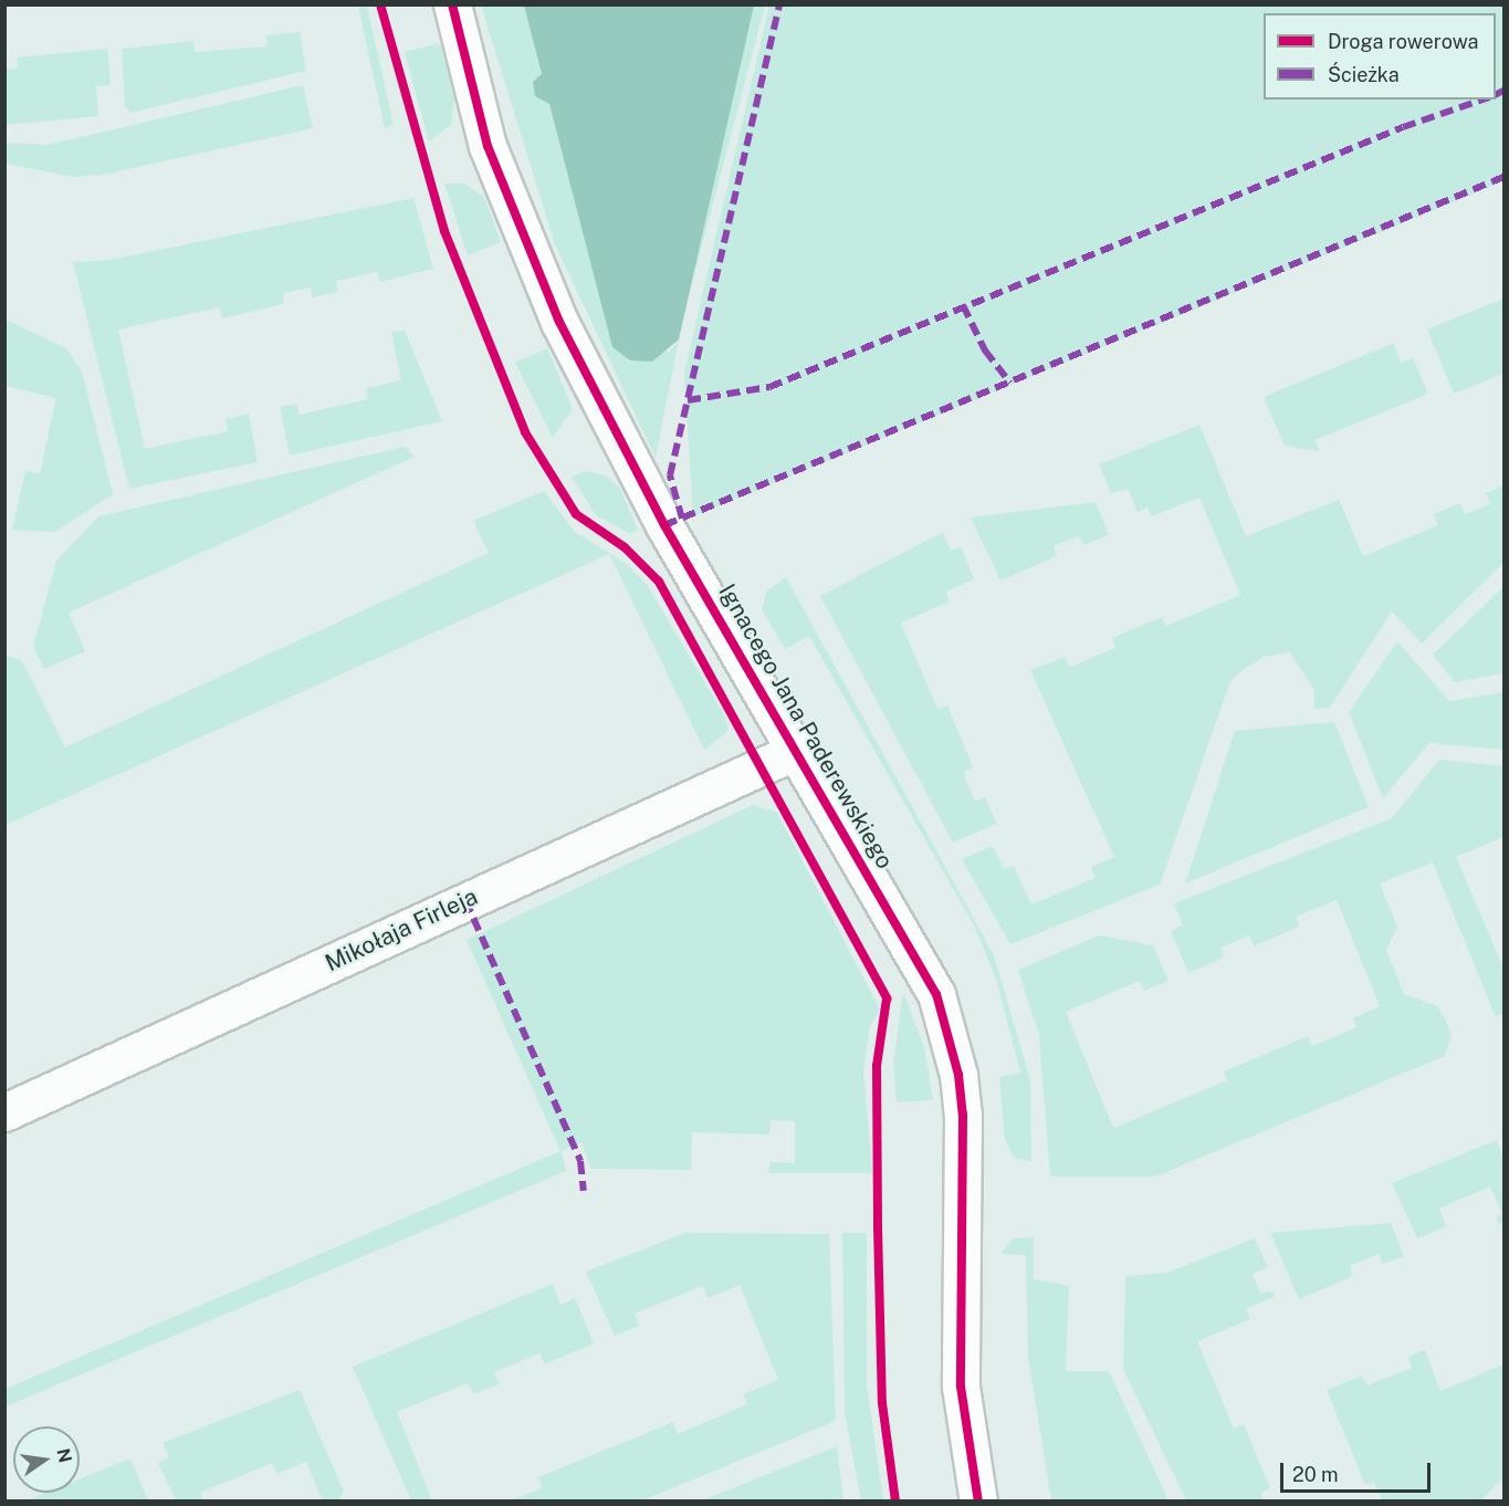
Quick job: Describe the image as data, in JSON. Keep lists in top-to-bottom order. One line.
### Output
{"streets":{"street":["Ignacego Jana Paderewskiego","Mikołaja Firleja"]},"crossings":[["Ignacego Jana Paderewskiego","Mikołaja Firleja"]],"legend":["Droga rowerowa","Ścieżka"],"scale_bar":"20 m","north":"right"}
